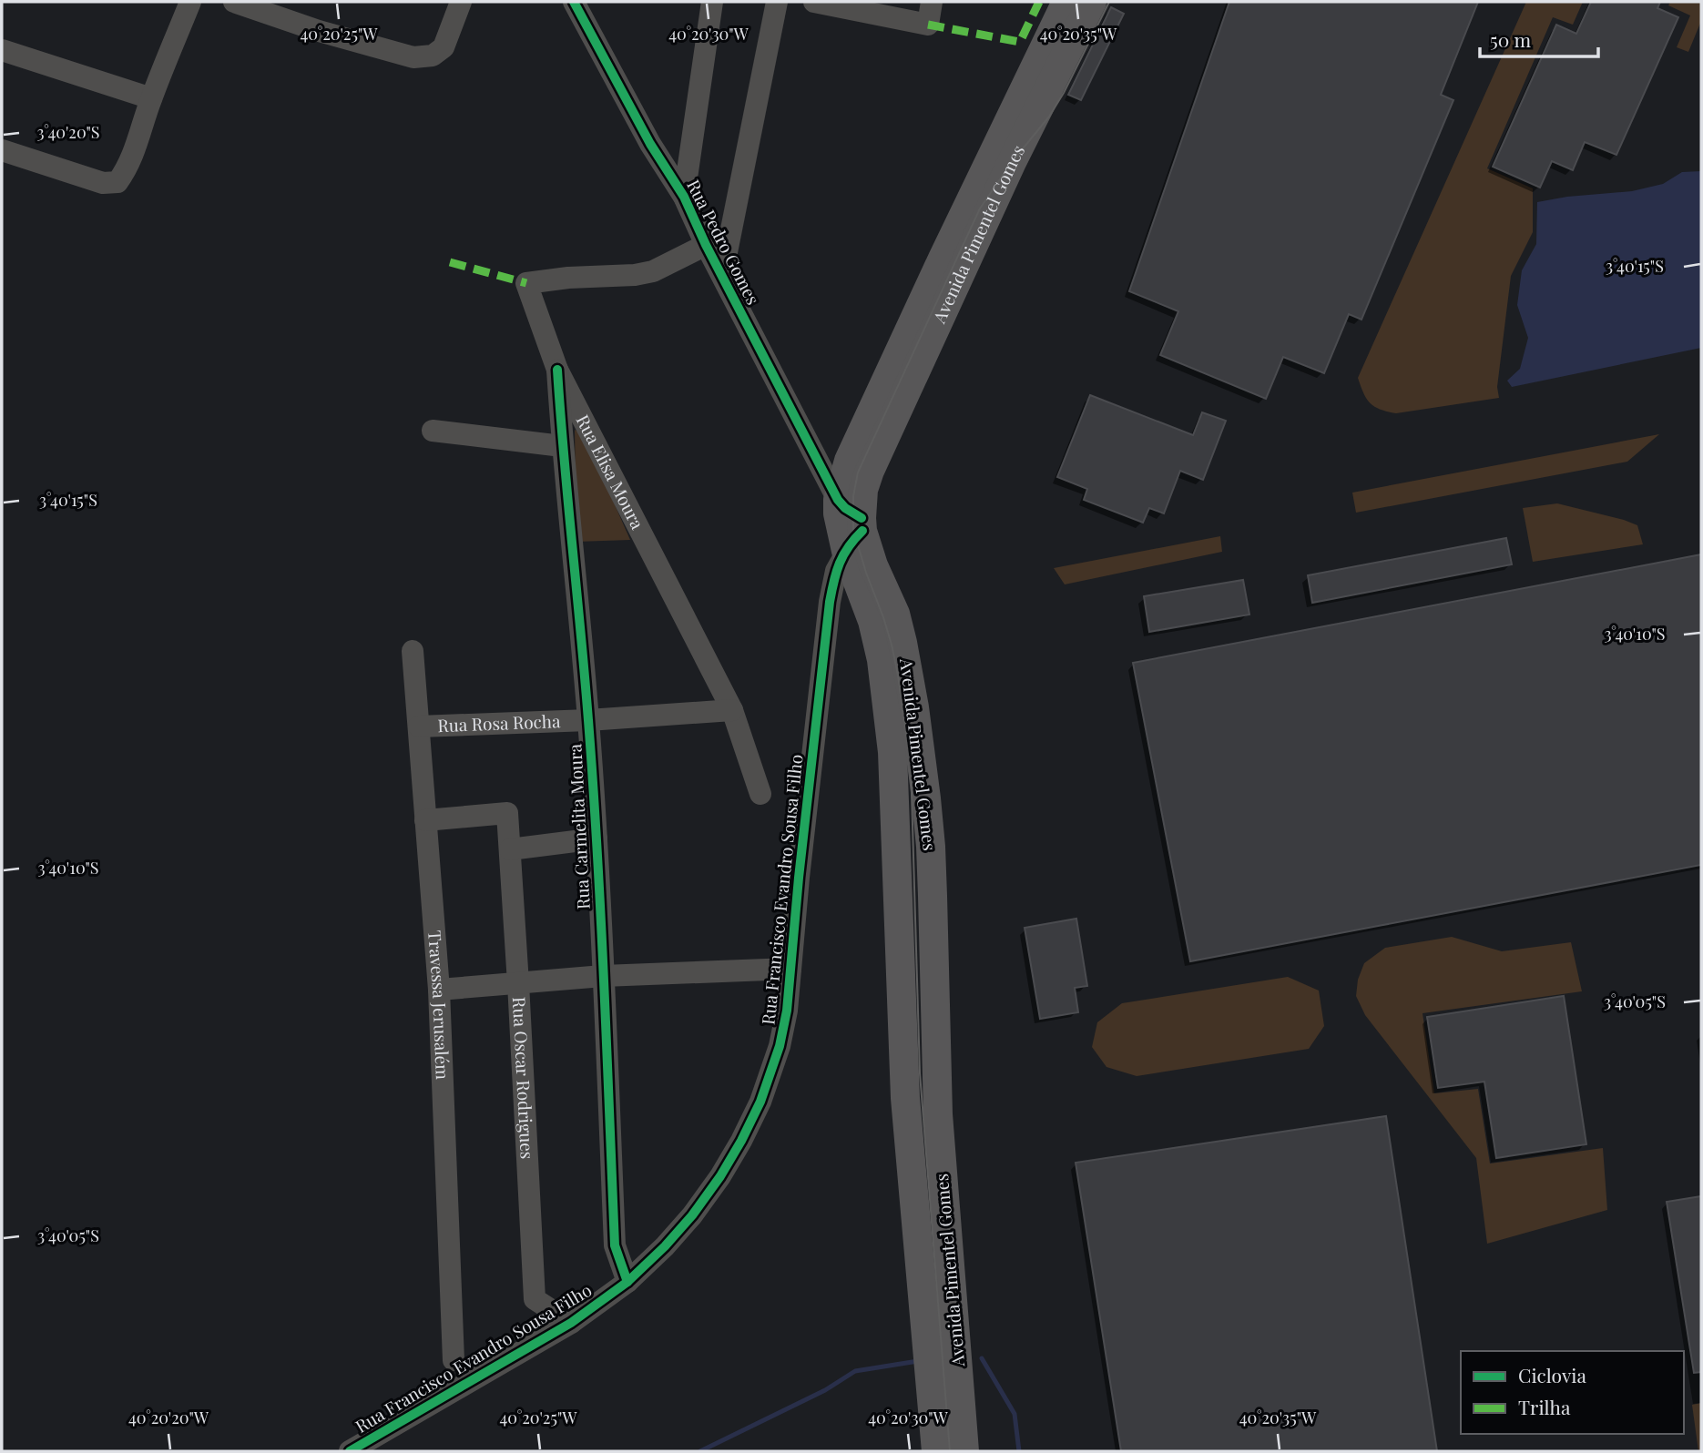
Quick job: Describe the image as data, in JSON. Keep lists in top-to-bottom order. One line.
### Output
{"streets":{"main road":["Avenida Pimentel Gomes"],"street":["Rua Pedro Gomes","Rua Elisa Moura","Rua Rosa Rocha","Rua Carmelita Moura","Rua Francisco Evandro Sousa Filho","Travessa Jerusalém","Rua Oscar Rodrigues"]},"crossings":[["Avenida Pimentel Gomes","Rua Pedro Gomes"],["Avenida Pimentel Gomes","Rua Francisco Evandro Sousa Filho"],["Rua Pedro Gomes","Rua Elisa Moura"],["Rua Elisa Moura","Rua Rosa Rocha"],["Rua Elisa Moura","Rua Carmelita Moura"],["Rua Rosa Rocha","Rua Carmelita Moura"],["Rua Rosa Rocha","Travessa Jerusalém"],["Rua Carmelita Moura","Rua Francisco Evandro Sousa Filho"],["Rua Francisco Evandro Sousa Filho","Rua Oscar Rodrigues"],["Travessa Jerusalém","Rua Oscar Rodrigues"]],"legend":["Ciclovia","Trilha"],"scale_bar":"50 m","coordinates":["40°20'25\"W","40°20'30\"W","40°20'35\"W","3°40'20\"S","3°40'15\"S","3°40'10\"S","3°40'05\"S","40°20'20\"W"]}
